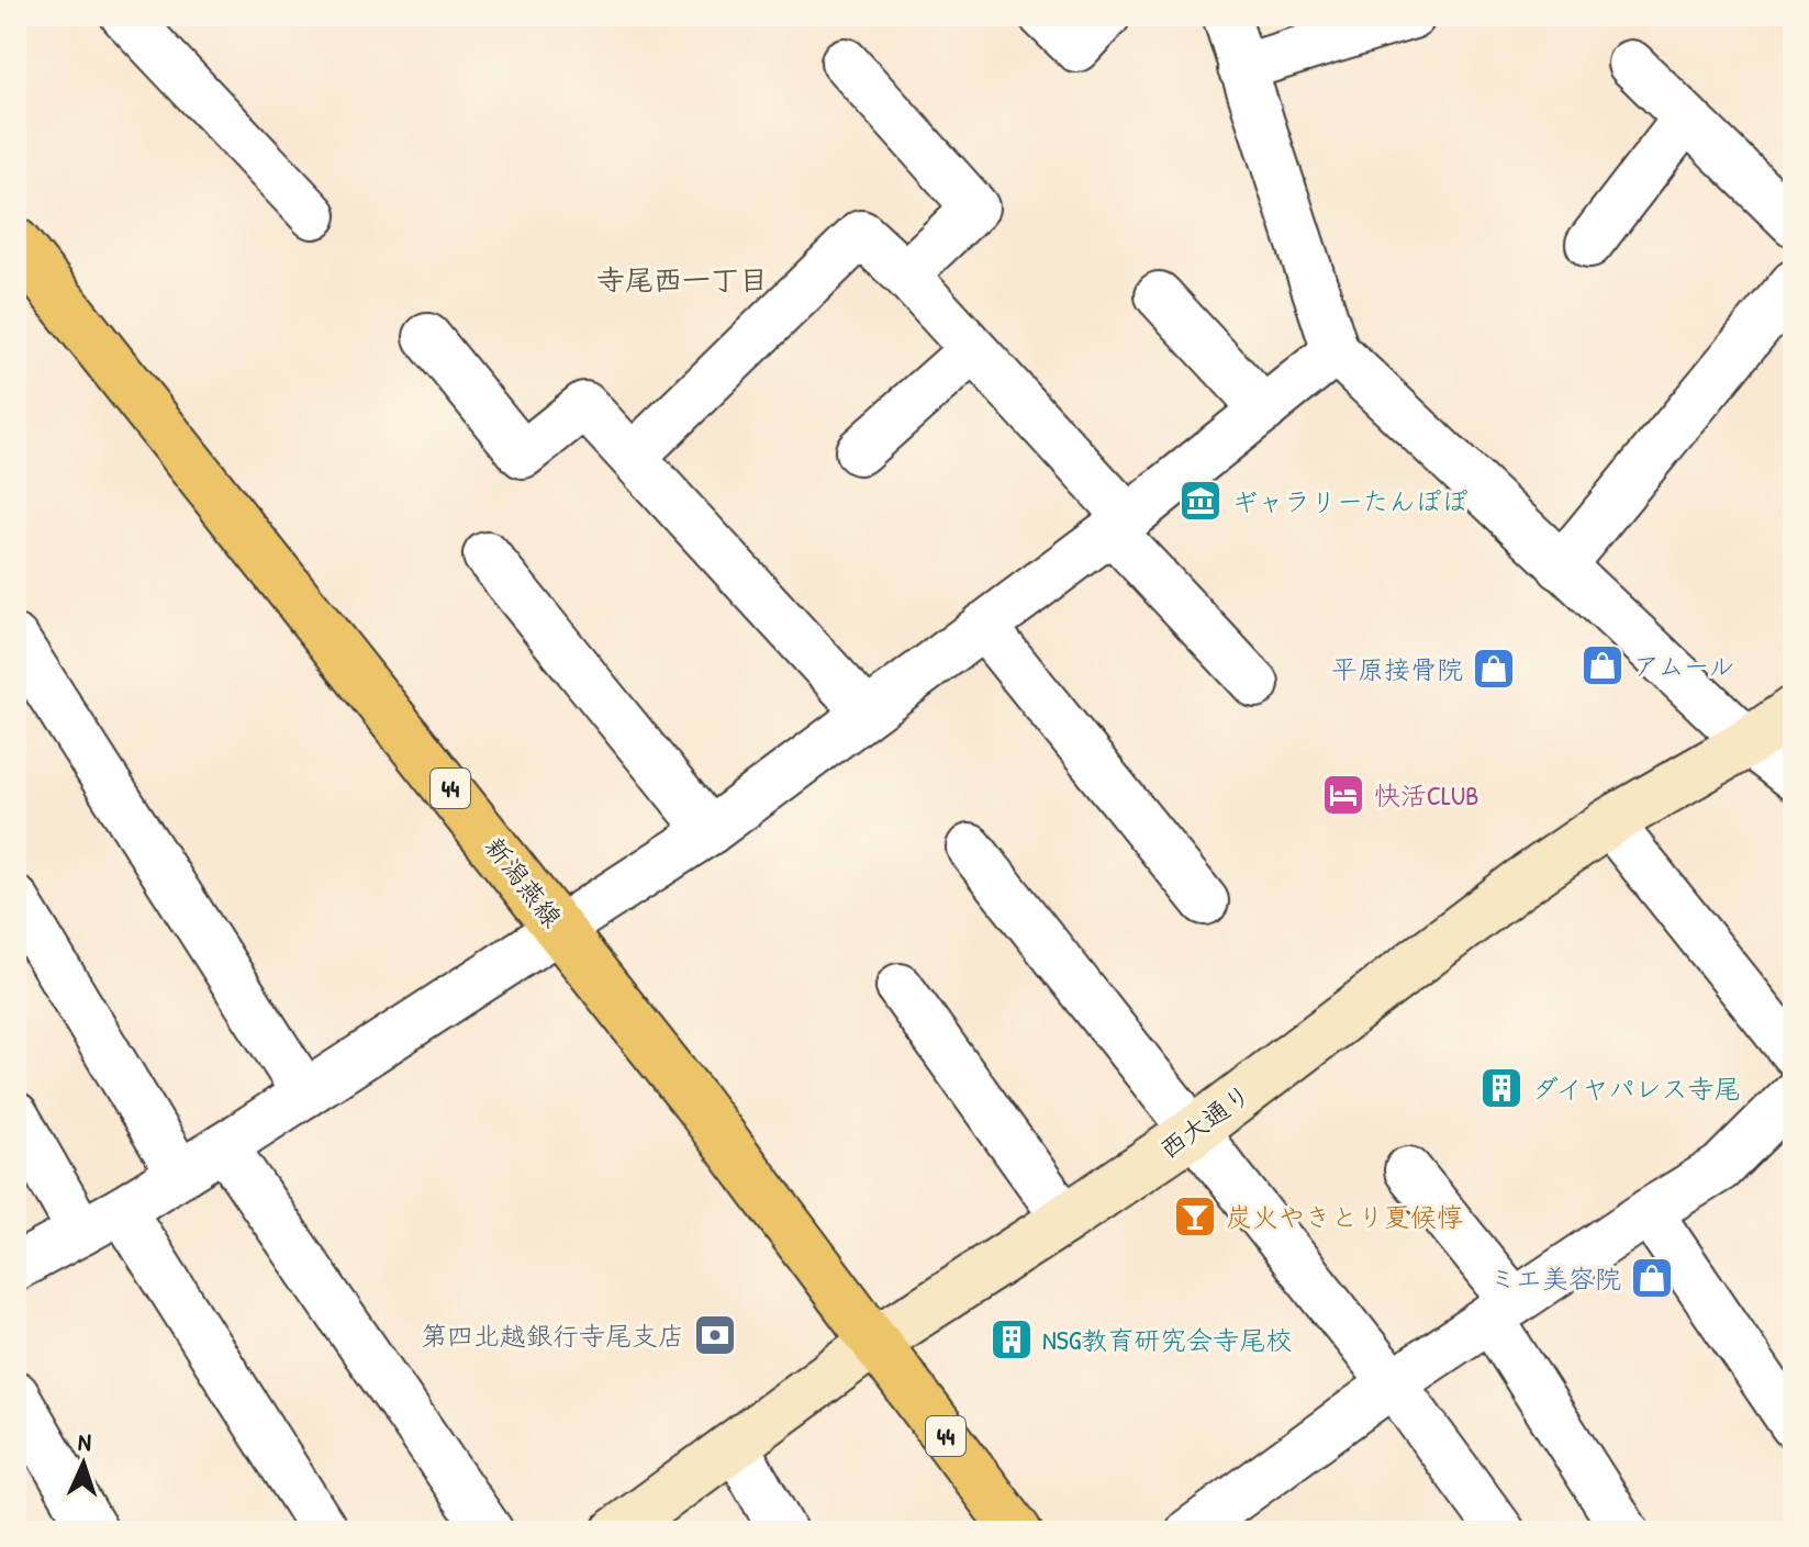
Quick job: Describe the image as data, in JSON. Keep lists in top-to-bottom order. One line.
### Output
{"streets":{"main road":["44","新潟燕線"],"street":["西大通り"]},"crossings":[["新潟燕線","西大通り"]],"districts":["寺尾西一丁目"],"places":{"museum":["ギャラリーたんぽぽ"],"shop":["アムール","平原接骨院","ミエ美容院"],"hotel":["快活CLUB"],"building":["ダイヤパレス寺尾","NSG教育研究会寺尾校"],"bar":["炭火やきとり夏候惇"],"bank":["第四北越銀行寺尾支店"]},"north":"top"}
